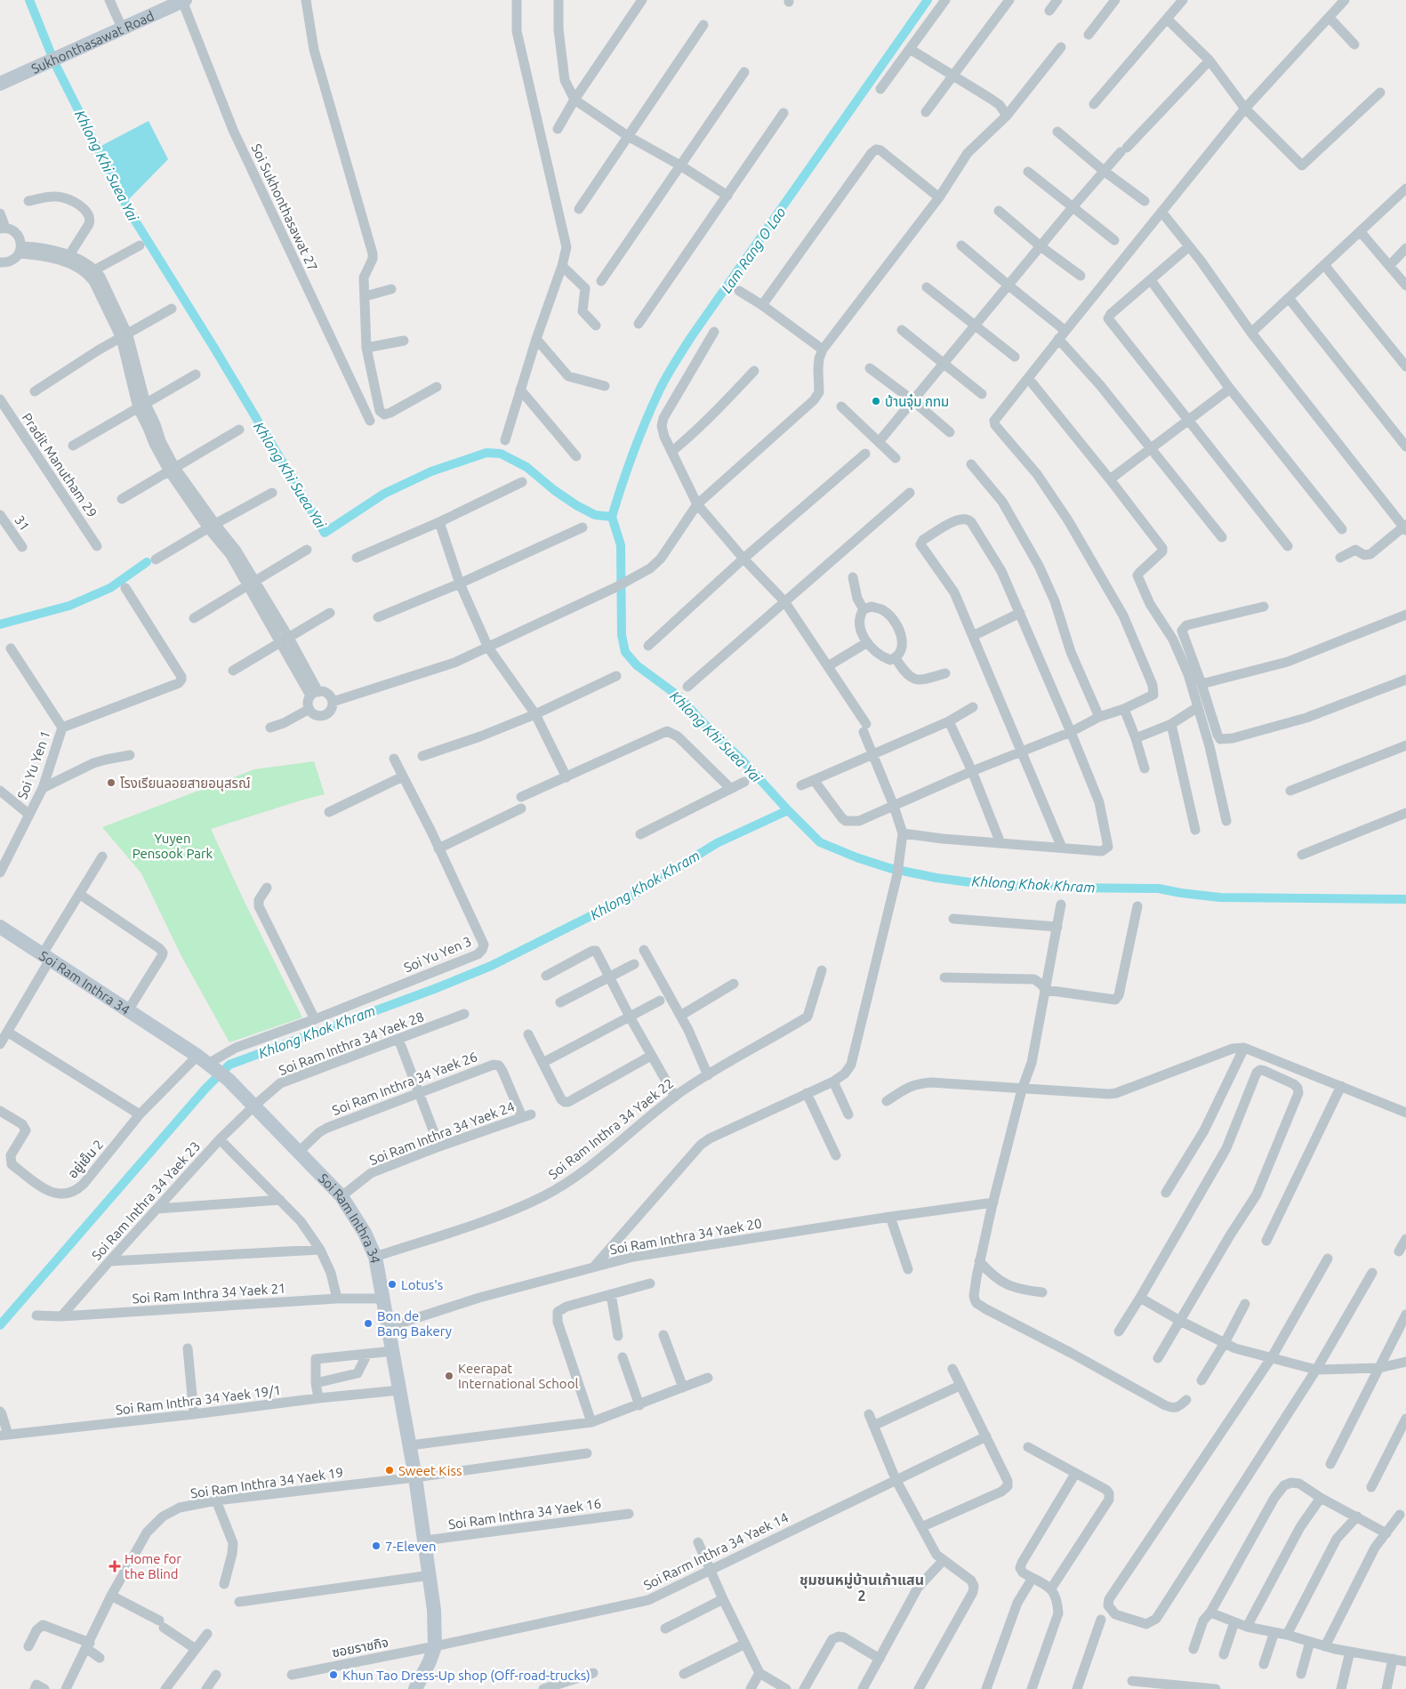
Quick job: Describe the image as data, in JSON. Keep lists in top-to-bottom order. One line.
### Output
{"streets":{"street":["Sukhonthasawat Road","Soi Sukhonthasawat 27","Pradit Manutham 29","31","Soi Yu Yen 1","Soi Yu Yen 3","Soi Ram Inthra 34","Soi Ram Inthra 34 Yaek 28","Soi Ram Inthra 34 Yaek 26","Soi Ram Inthra 34 Yaek 22","Soi Ram Inthra 34 Yaek 24","อยู่เย็น 2","Soi Ram Inthra 34 Yaek 23","Soi Ram Inthra 34 Yaek 20","Soi Ram Inthra 34 Yaek 21","Soi Ram Inthra 34 Yaek 19/1","Soi Ram Inthra 34 Yaek 19","Soi Ram Inthra 34 Yaek 16","Soi Rarm Inthra 34 Yaek 14","ซอยราชกิจ"]},"crossings":[["Sukhonthasawat Road","Soi Sukhonthasawat 27"],["Soi Yu Yen 3","Soi Ram Inthra 34"],["Soi Yu Yen 3","อยู่เย็น 2"],["Soi Ram Inthra 34","Soi Ram Inthra 34 Yaek 28"],["Soi Ram Inthra 34","Soi Ram Inthra 34 Yaek 26"],["Soi Ram Inthra 34","Soi Ram Inthra 34 Yaek 22"],["Soi Ram Inthra 34","Soi Ram Inthra 34 Yaek 24"],["Soi Ram Inthra 34","Soi Ram Inthra 34 Yaek 23"],["Soi Ram Inthra 34","Soi Ram Inthra 34 Yaek 20"],["Soi Ram Inthra 34","Soi Ram Inthra 34 Yaek 21"],["Soi Ram Inthra 34","Soi Ram Inthra 34 Yaek 19/1"],["Soi Ram Inthra 34","Soi Ram Inthra 34 Yaek 19"],["Soi Ram Inthra 34","Soi Ram Inthra 34 Yaek 16"],["Soi Ram Inthra 34","Soi Rarm Inthra 34 Yaek 14"],["Soi Ram Inthra 34","ซอยราชกิจ"],["Soi Ram Inthra 34 Yaek 28","Soi Ram Inthra 34 Yaek 23"],["Soi Ram Inthra 34 Yaek 26","Soi Ram Inthra 34 Yaek 24"],["Soi Ram Inthra 34 Yaek 23","Soi Ram Inthra 34 Yaek 21"],["Soi Rarm Inthra 34 Yaek 14","ซอยราชกิจ"]],"districts":["ชุมชนหมู่บ้านเก้าแสน 2"],"water":["Khlong Khi Suea Yai","Lam Rang O Lao","Khlong Khok Khram"],"parks":["Yuyen Pensook Park"],"places":{"other":["บ้านจุ๋ม กทม","โรงเรียนลอยสายอนุสรณ์","Lotus's","Bon de Bang Bakery","Keerapat International School","Sweet Kiss","7-Eleven","Khun Tao Dress-Up shop (Off-road-trucks)"],"health":["Home for the Blind"]}}
